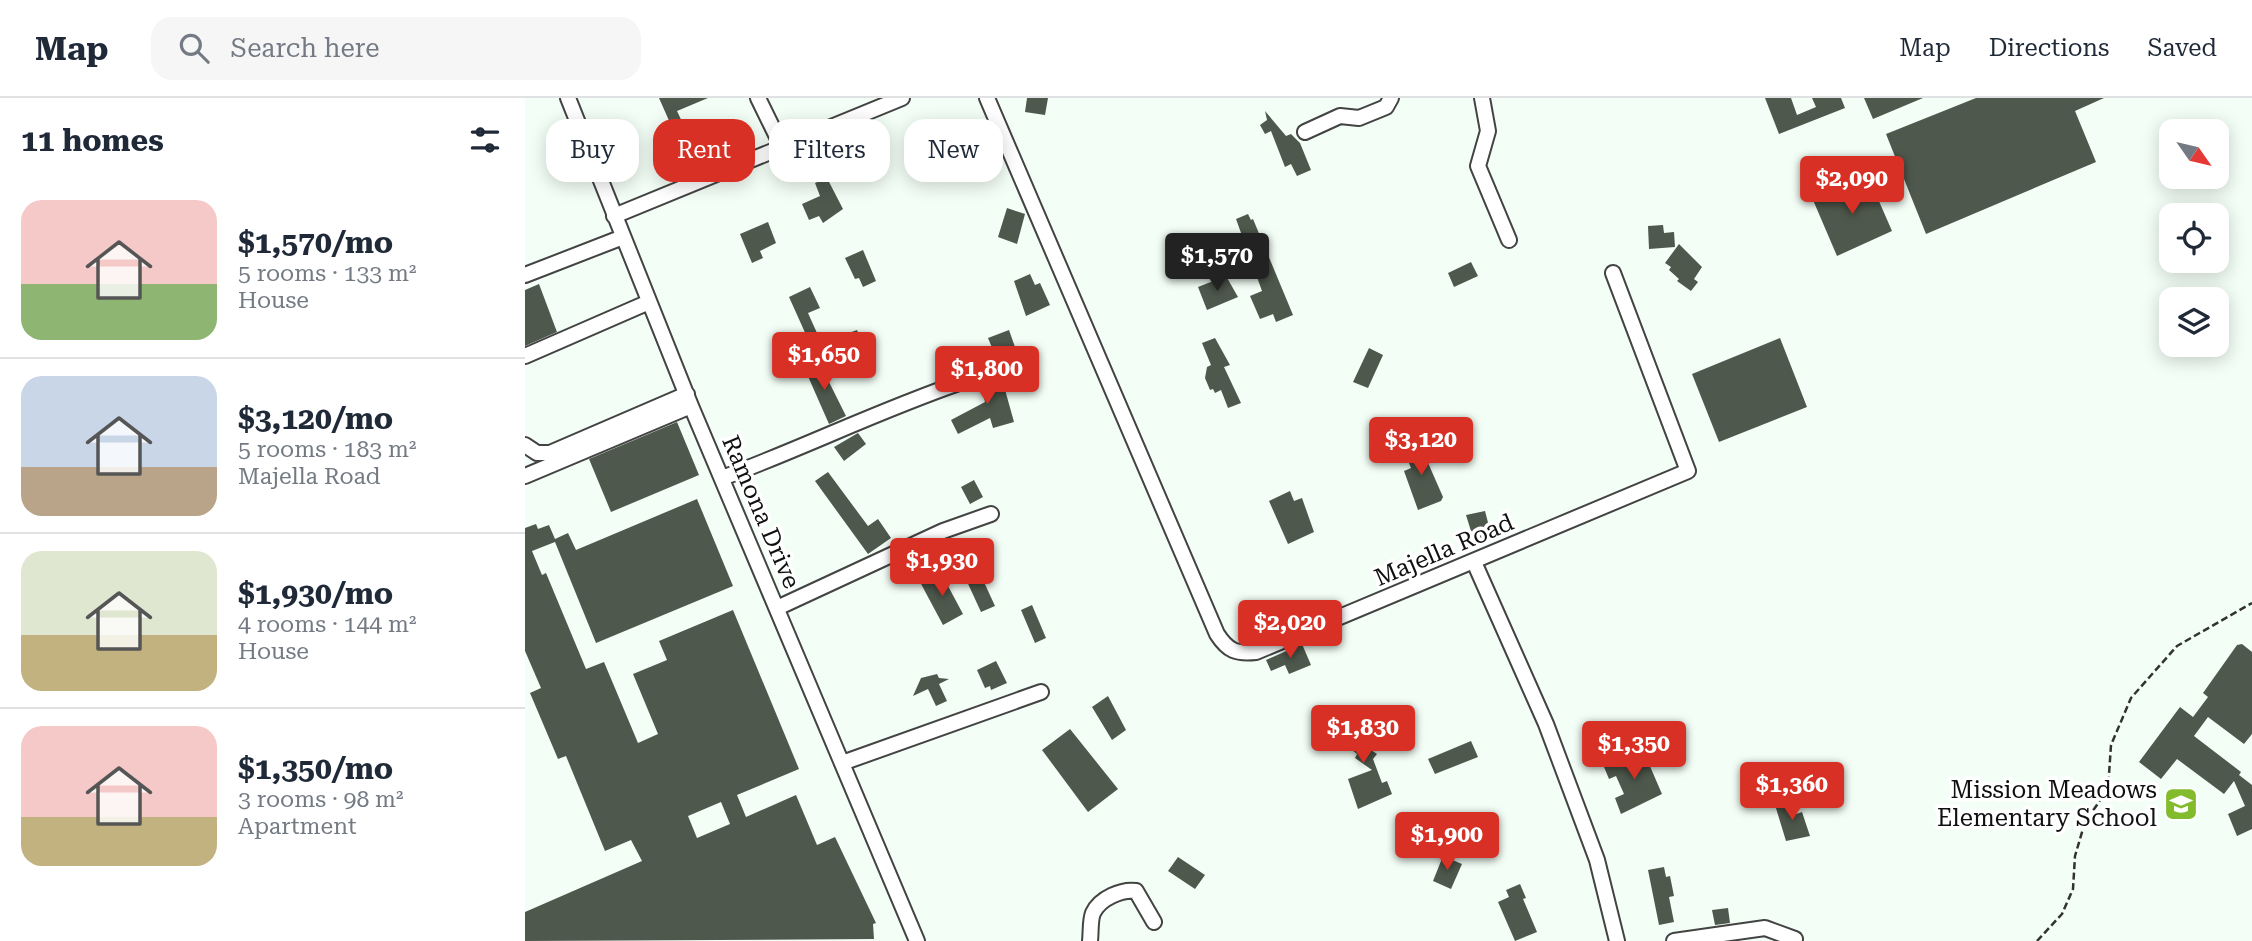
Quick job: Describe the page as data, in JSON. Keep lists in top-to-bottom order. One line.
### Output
{"streets":{"street":["Ramona Drive","Majella Road"]},"places":{"school or university":["Mission Meadows Elementary School"]},"north":"bottom right","page":{"header":"Map","search":"Search here","nav":["Map","Directions","Saved"],"heading":"11 homes","chip":["Buy","Rent","Filters","New"],"price":["$2,090","$1,570","$1,650","$1,800","$3,120","$1,930","$2,020","$1,830","$1,350","$1,360","$1,900"],"list":[{"name":"$1,570/mo","note":"5 rooms · 133 m² · House"},{"name":"$3,120/mo","note":"5 rooms · 183 m² · Majella Road"},{"name":"$1,930/mo","note":"4 rooms · 144 m² · House"},{"name":"$1,350/mo","note":"3 rooms · 98 m² · Apartment"}]}}
